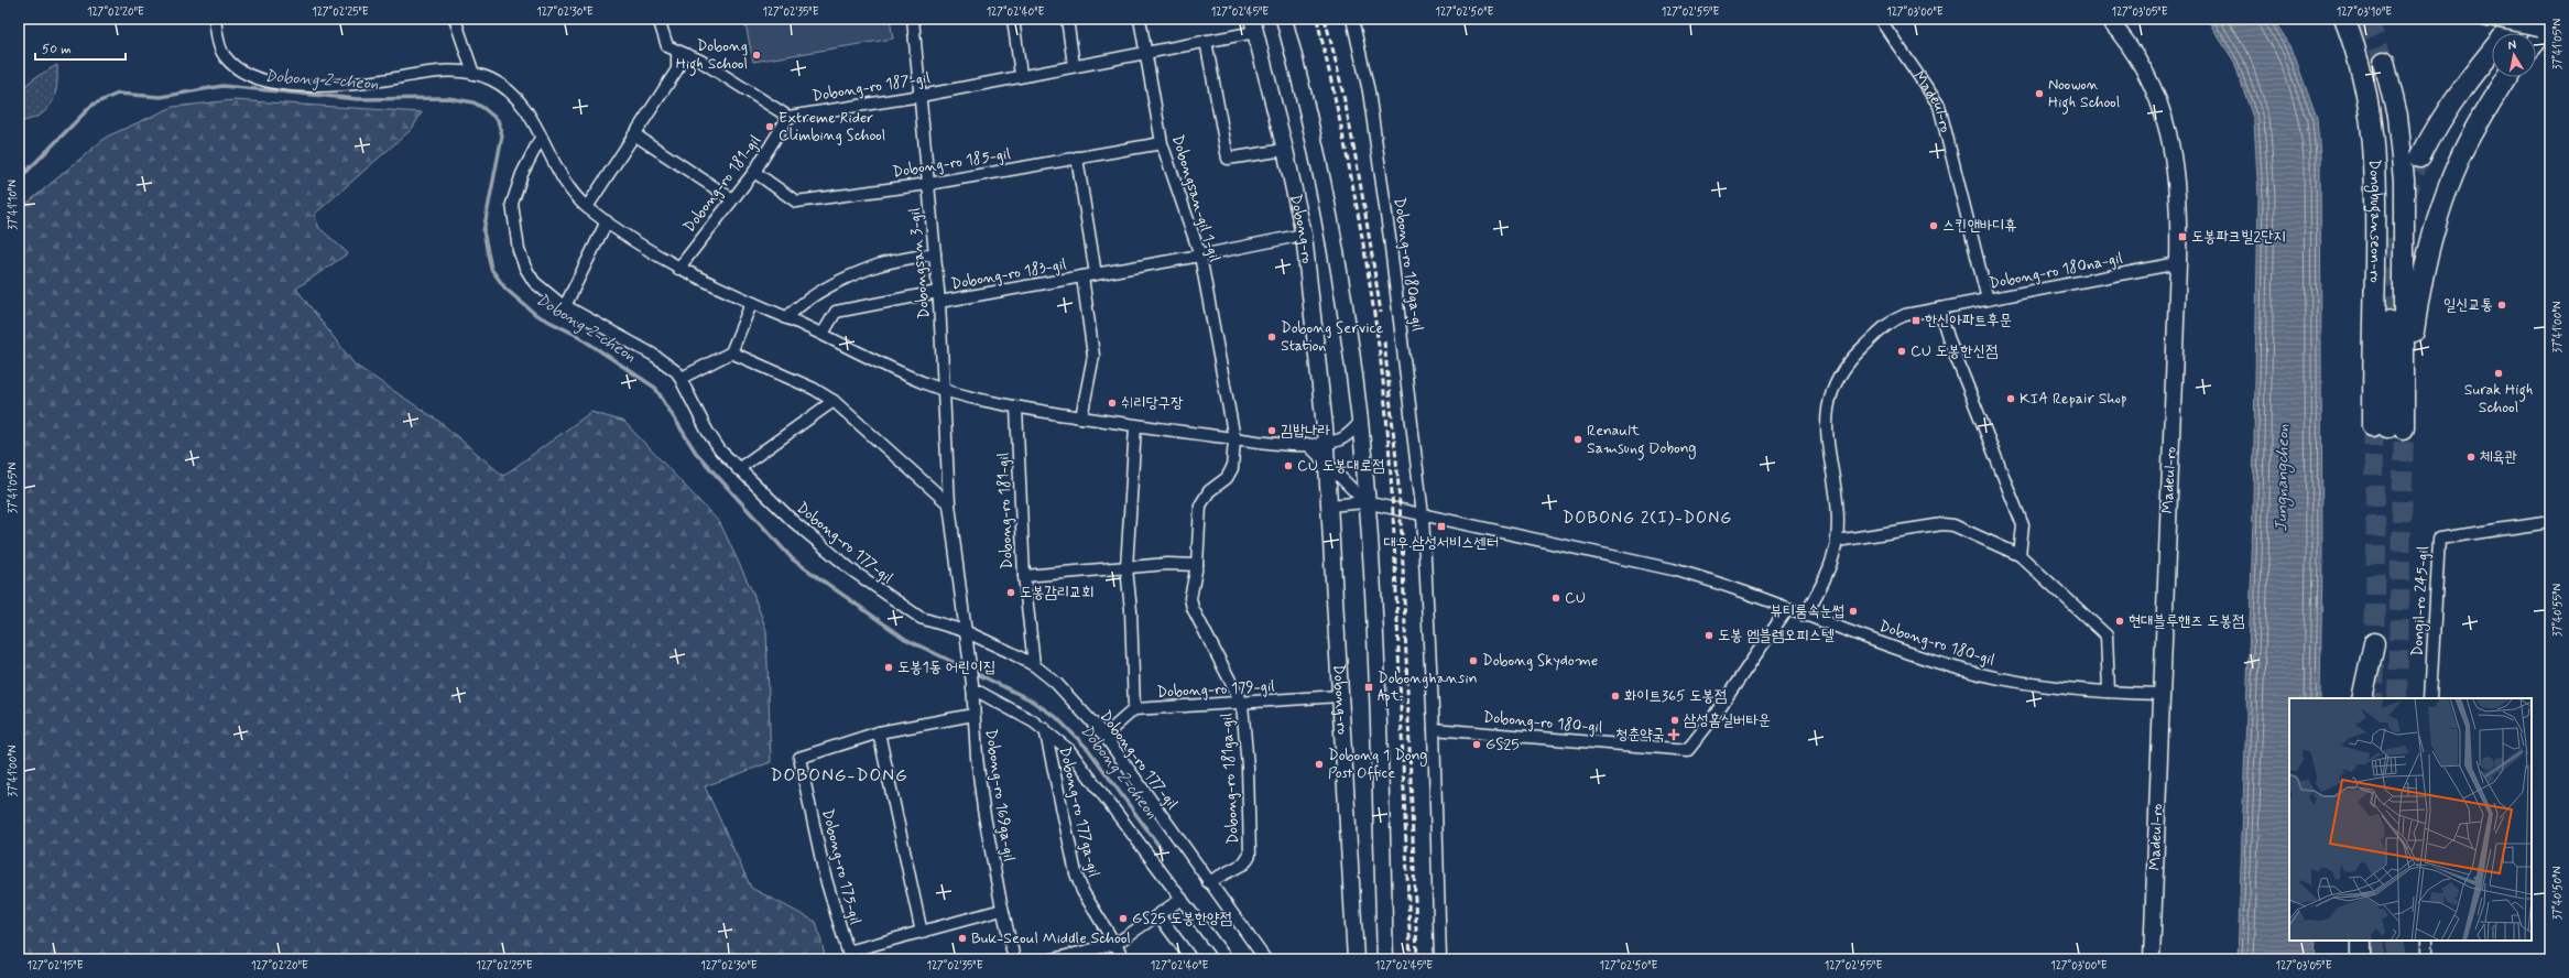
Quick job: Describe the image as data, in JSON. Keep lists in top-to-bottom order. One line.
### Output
{"streets":{"highway":["Dongbuganseon-ro"],"main road":["Madeul-ro","Dobong-ro"],"street":["Dobong-ro 187-gil","Dobong-ro 185-gil","Dobong-ro 181-gil","Dobongsan-gil 1-gil","Dobongsan 3-gil","Dobong-ro 180ga-gil","Dobong-ro 180na-gil","Dobong-ro 183-gil","Dobong-ro 177-gil","Dongil-ro 245-gil","Dobong-ro 180-gil","Dobong-ro 179-gil","Dobong-ro 181ga-gil","Dobong-ro 169ga-gil","Dobong-ro 177ga-gil","Dobong-ro 175-gil"]},"crossings":[["Dobong-ro 187-gil","Dobong-ro 181-gil"],["Dobong-ro 187-gil","Dobongsan-gil 1-gil"],["Dobong-ro 187-gil","Dobong-ro"],["Dobong-ro 187-gil","Dobongsan 3-gil"],["Madeul-ro","Dobong-ro 180na-gil"],["Madeul-ro","Dobong-ro 180-gil"],["Dobong-ro 185-gil","Dobong-ro 181-gil"],["Dobong-ro 185-gil","Dobongsan-gil 1-gil"],["Dobong-ro 185-gil","Dobongsan 3-gil"],["Dobong-ro 181-gil","Dobong-ro 177-gil"],["Dobongsan-gil 1-gil","Dobong-ro 183-gil"],["Dobongsan-gil 1-gil","Dobong-ro 181ga-gil"],["Dobong-ro","Dobong-ro 183-gil"],["Dobong-ro","Dobong-ro 180-gil"],["Dobong-ro","Dobong-ro 179-gil"],["Dobongsan 3-gil","Dobong-ro 183-gil"],["Dobongsan 3-gil","Dobong-ro 177-gil"],["Dobongsan 3-gil","Dobong-ro 169ga-gil"],["Dobong-ro 180ga-gil","Dobong-ro 180-gil"],["Dobong-ro 180na-gil","Dobong-ro 180-gil"],["Dobong-ro 177-gil","Dobong-ro 181ga-gil"],["Dobong-ro 177-gil","Dobong-ro 169ga-gil"],["Dobong-ro 179-gil","Dobong-ro 181ga-gil"],["Dobong-ro 169ga-gil","Dobong-ro 175-gil"]],"districts":["DOBONG 2(I)-DONG","DOBONG-DONG"],"water":["Dobong 2-cheon","Jungnangcheon"],"places":{"other":["Dobong High School","Noowon High School","Extreme Rider Climbing School","스킨앤바디휴","일신교통","Dobong Service Station","CU 도봉한신점","Surak High School","KIA Repair Shop","쉬리당구장","김밥나라","Renault Samsung Dobong","체육관","CU 도봉대로점","도봉감리교회","CU","뷰티룸속눈썹","현대블루핸즈 도봉점","도봉 엠블렘오피스텔","Dobong Skydome","도봉1동 어린이집","화이트365 도봉점","삼성홈실버타운","GS25","Dobong 1 Dong Post Office","GS25 도봉한양점","Buk-Seoul Middle School"],"transit":["도봉파크빌2단지","한신아파트후문","대우.삼성서비스센터","Dobonghansin Apt."],"health":["청춘약국"]},"scale_bar":"50 m","north":"top","coordinates":["127°02'20\"E","127°02'25\"E","127°02'30\"E","127°02'35\"E","127°02'40\"E","127°02'45\"E","127°02'50\"E","127°02'55\"E","127°03'00\"E","127°03'05\"E","127°03'10\"E","37°41'05\"N","37°41'10\"N","37°41'00\"N","37°40'55\"N","37°40'50\"N","127°02'15\"E"]}
